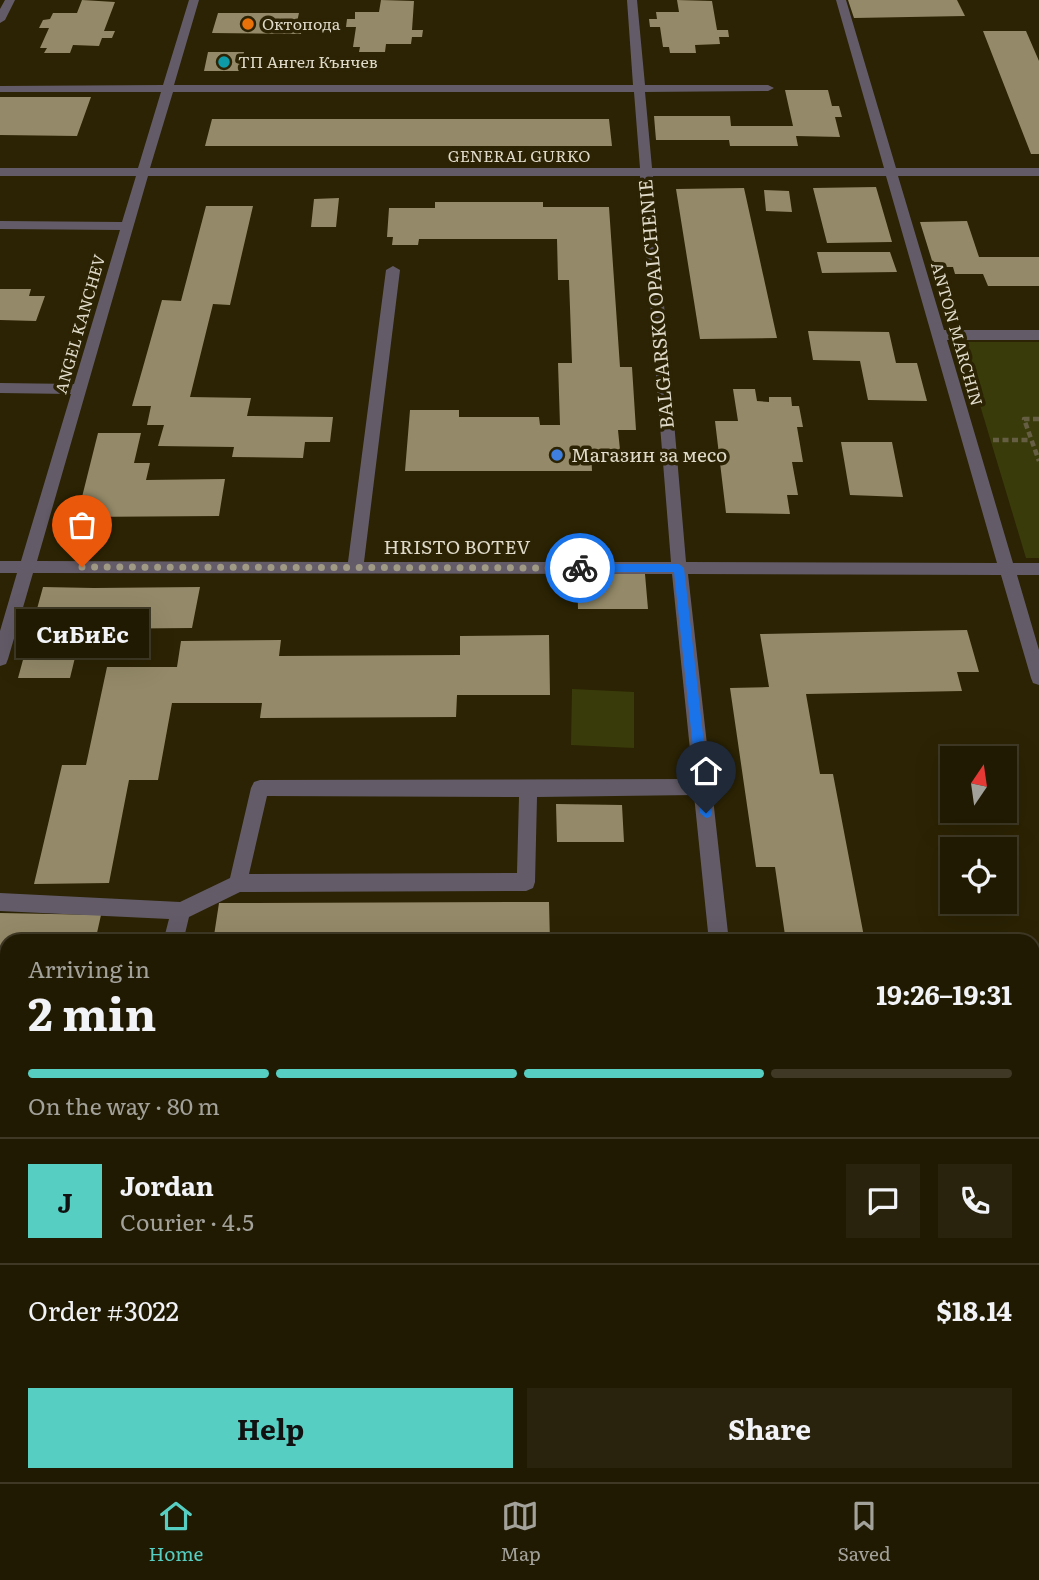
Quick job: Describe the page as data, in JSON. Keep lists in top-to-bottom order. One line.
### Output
{"streets":{"street":["GENERAL GURKO","BALGARSKO OPALCHENIE","ANGEL KANCHEV","ANTON MARCHIN","HRISTO BOTEV"]},"crossings":[["GENERAL GURKO","BALGARSKO OPALCHENIE"],["GENERAL GURKO","ANGEL KANCHEV"],["GENERAL GURKO","ANTON MARCHIN"],["BALGARSKO OPALCHENIE","HRISTO BOTEV"],["ANGEL KANCHEV","HRISTO BOTEV"],["ANTON MARCHIN","HRISTO BOTEV"]],"places":["Октопода","ТП Ангел Кънчев","Магазин за месо","СиБиЕс"],"north":"top","page":{"bubble":"СиБиЕс","heading":["2 min","Arriving in","19:26–19:31"],"panel":["Jordan","Courier · 4.5","Order #3022","$18.14"],"bar":"On the way · 80 m","round":"J","buttons":["Help","Share"],"tabs":["Home","Map","Saved"]}}
